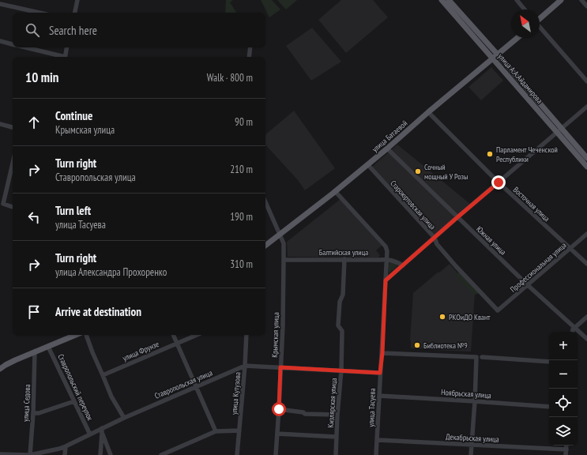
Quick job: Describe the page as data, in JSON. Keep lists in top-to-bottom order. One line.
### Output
{"streets":{"main road":["улица А.А.Айдамирова","улица Батаевой"],"street":["Восточная улица","Староюртовская улица","Южная улица","Балтийская улица","Профессиональная улица","Крымская улица","улица Фрунзе","Ставропольская улица","Ставропольский переулок","улица Кутузова","Ноябрьская улица","улица Седова","Кизлярская улица","улица Тасуева","Декабрьская улица"]},"crossings":[["улица А.А.Айдамирова","улица Батаевой"],["улица Батаевой","Восточная улица"],["улица Батаевой","Староюртовская улица"],["улица Батаевой","Южная улица"],["улица Батаевой","Крымская улица"],["улица Батаевой","улица Тасуева"],["Восточная улица","Профессиональная улица"],["Староюртовская улица","Профессиональная улица"],["Южная улица","Профессиональная улица"],["Балтийская улица","Крымская улица"],["Балтийская улица","Кизлярская улица"],["Балтийская улица","улица Тасуева"],["Крымская улица","Ставропольская улица"],["Ставропольская улица","Ставропольский переулок"],["Ставропольская улица","улица Кутузова"],["Ставропольская улица","улица Седова"],["Ставропольская улица","Кизлярская улица"],["Ставропольская улица","улица Тасуева"],["Ноябрьская улица","улица Тасуева"],["улица Тасуева","Декабрьская улица"]],"places":["Парламент Чеченской Республики","Сочный мощный У Розы","РКОиДО Квант","Библиотека №9"],"north":"top left","page":{"search":"Search here","heading":["10 min","Walk · 800 m"],"list":[["Continue","Крымская улица","90 m"],["Turn right","Ставропольская улица","210 m"],["Turn left","улица Тасуева","190 m"],["Turn right","улица Александра Прохоренко","310 m"],"Arrive at destination"],"map_buttons":["+","−"]}}
